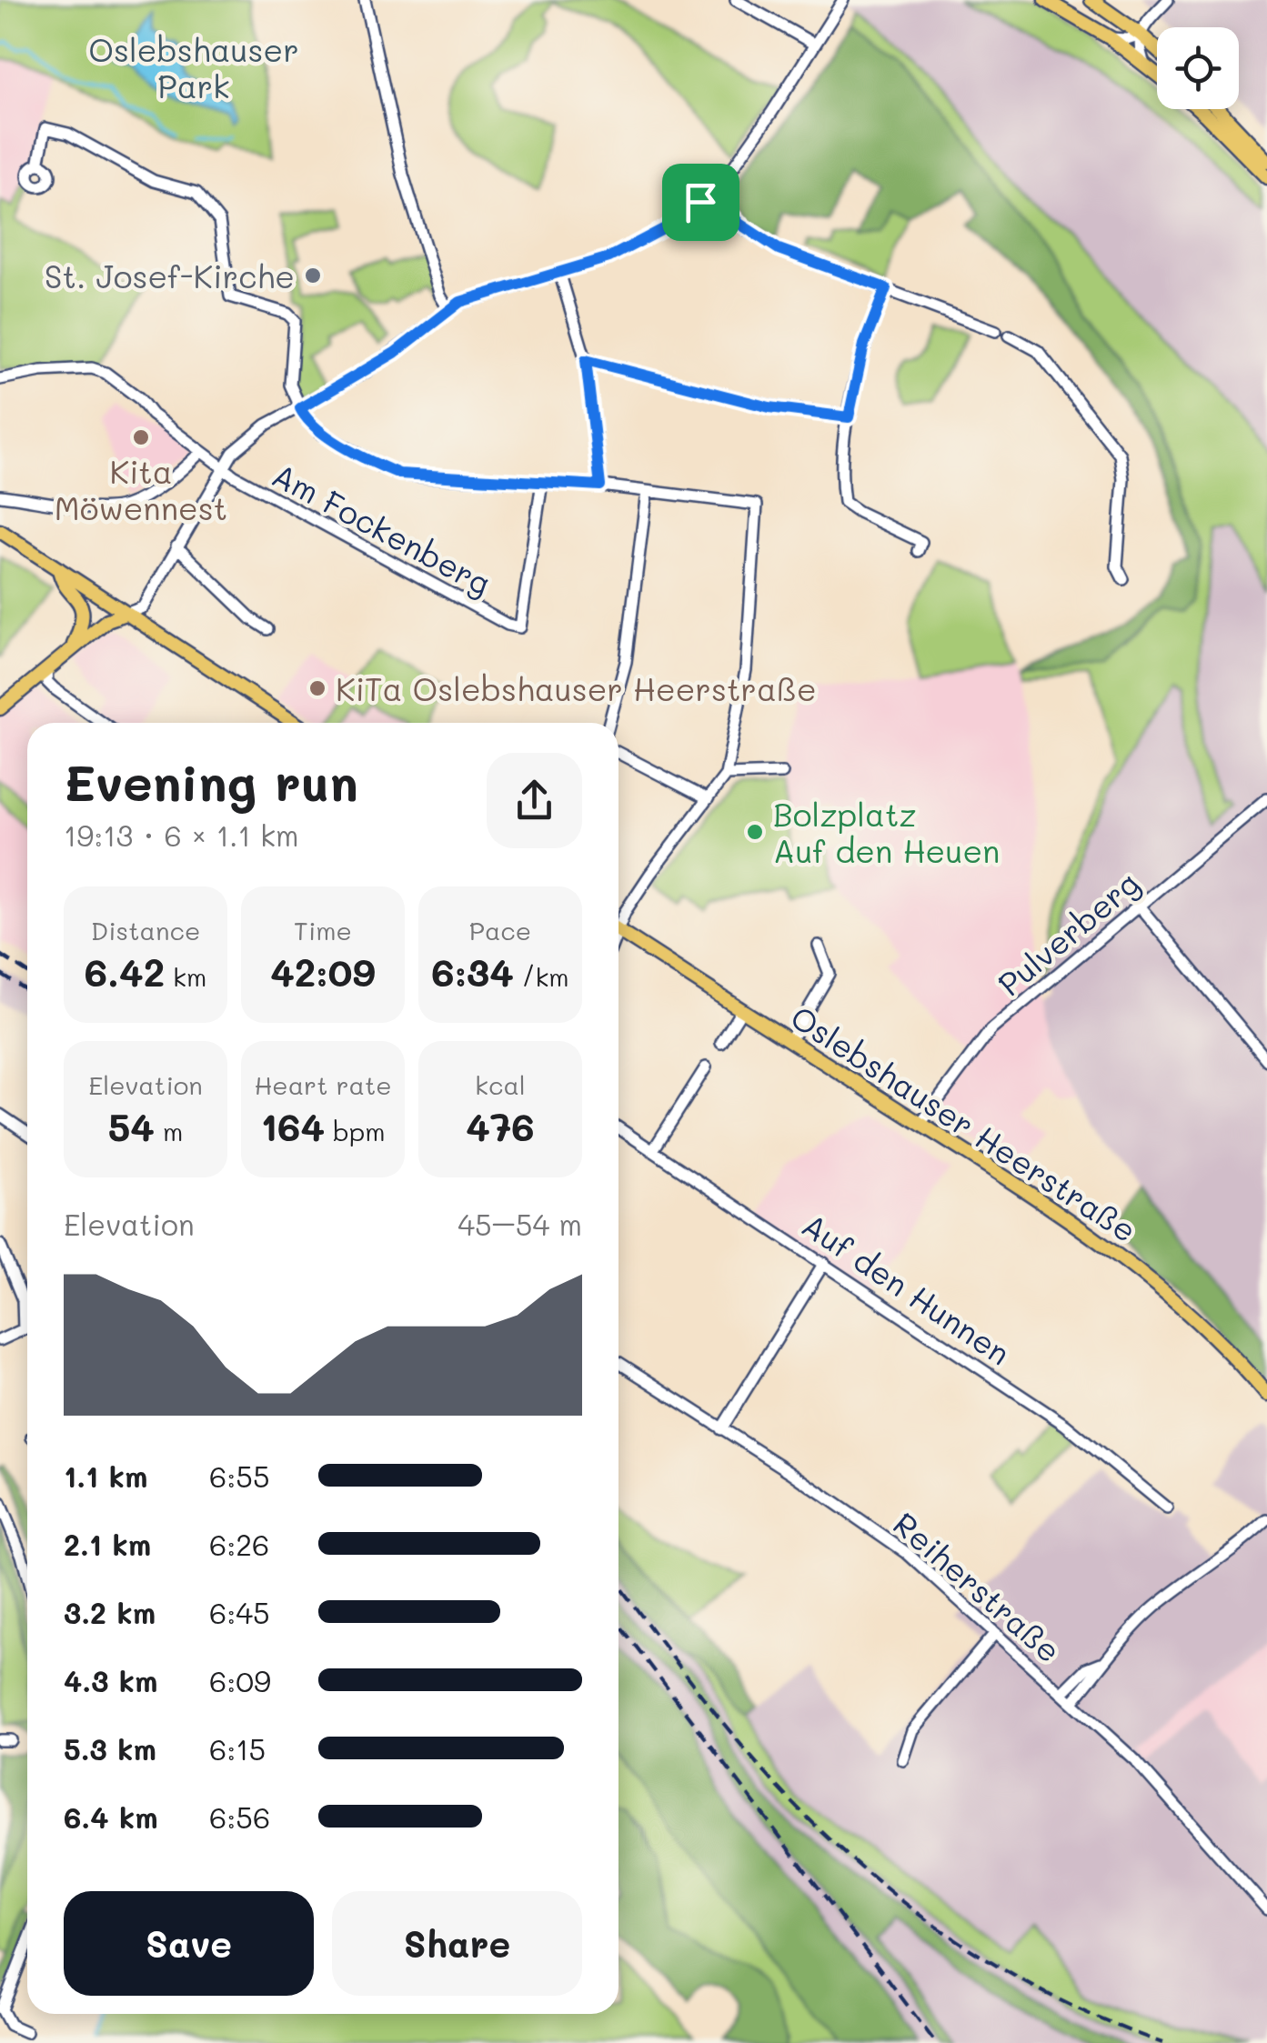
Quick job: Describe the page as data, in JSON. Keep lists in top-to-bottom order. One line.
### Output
{"streets":{"main road":["Oslebshauser Heerstraße"],"street":["Am Fockenberg","Pulverberg","Auf den Hunnen","Reiherstraße"]},"crossings":[["Pulverberg","Oslebshauser Heerstraße"]],"parks":["Oslebshauser Park"],"places":["St. Josef-Kirche","Kita Möwennest","KiTa Oslebshauser Heerstraße","Bolzplatz Auf den Heuen"],"page":{"heading":["Evening run","19:13 · 6 × 1.1 km"],"stats":[["Distance","6.42 km"],["Time","42:09"],["Pace","6:34 /km"],["Elevation","54 m"],["Heart rate","164 bpm"],["kcal","476"]],"chart":["Elevation","45–54 m"],"list":[{"name":"1.1 km","note":"6:55"},{"name":"2.1 km","note":"6:26"},{"name":"3.2 km","note":"6:45"},{"name":"4.3 km","note":"6:09"},{"name":"5.3 km","note":"6:15"},{"name":"6.4 km","note":"6:56"}],"buttons":["Save","Share"]}}
